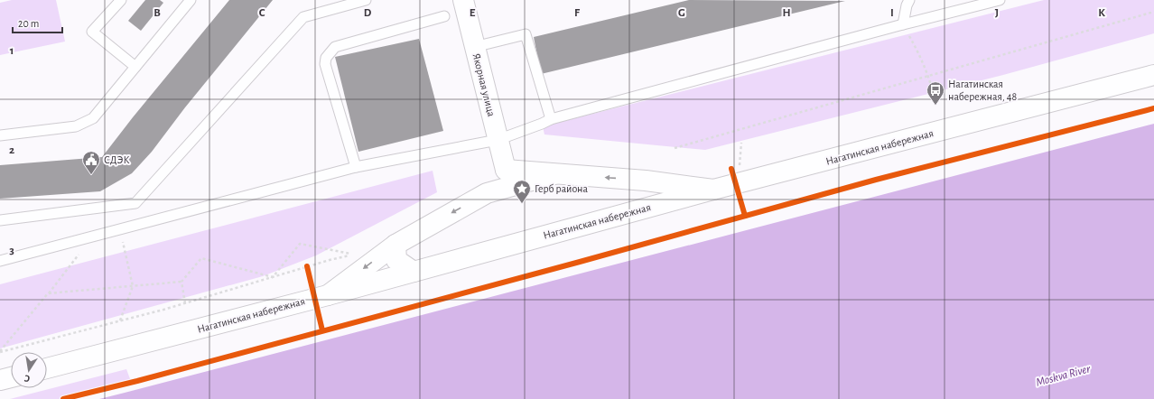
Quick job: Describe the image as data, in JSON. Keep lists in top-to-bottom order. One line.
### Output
{"streets":{"street":["Якорная улица","Нагатинская набережная"]},"water":["Moskva River"],"places":{"bus stop":["Нагатинская набережная, 48"],"public building":["СДЭК"],"place":["Герб района"]},"scale_bar":"20 m","north":"bottom","grid":{"columns":["B","C","D","E","F","G","H","I","J","K"],"rows":["1","2","3"]}}
